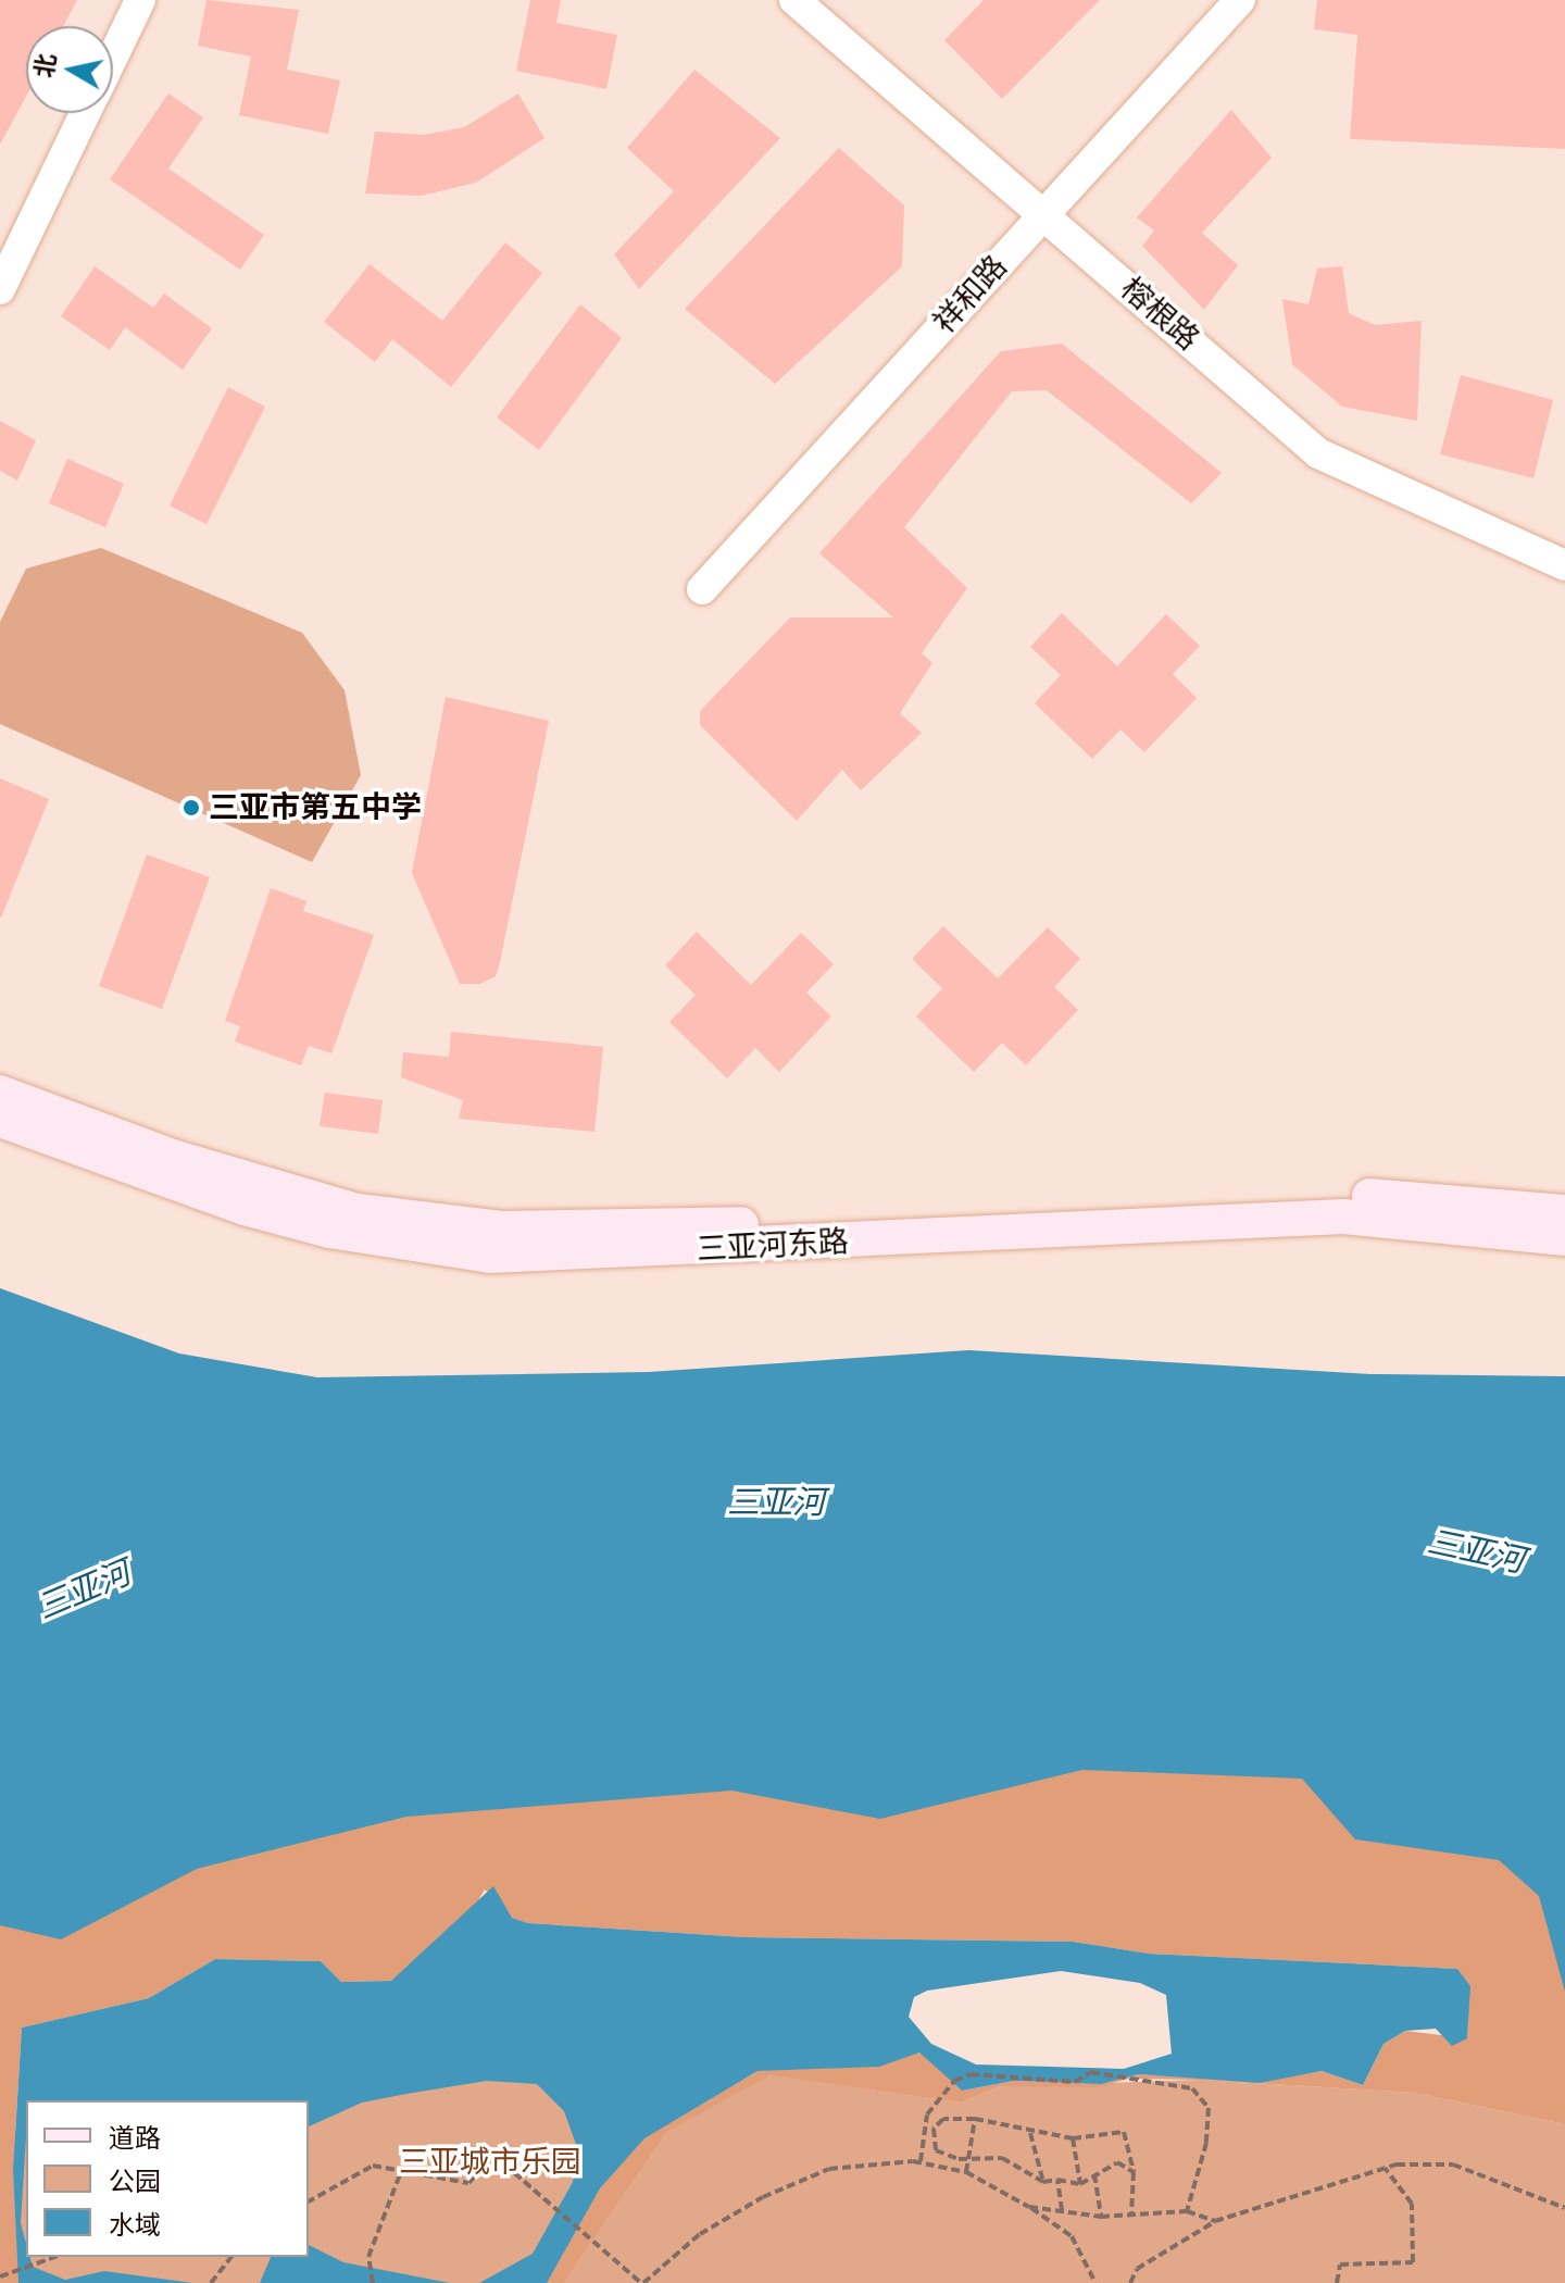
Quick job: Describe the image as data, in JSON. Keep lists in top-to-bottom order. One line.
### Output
{"streets":{"main road":["三亚河东路"],"street":["祥和路","榕根路"]},"crossings":[["祥和路","榕根路"]],"water":["三亚河"],"parks":["三亚城市乐园"],"places":["三亚市第五中学"],"legend":["道路","公园","水域"],"north":"left"}
